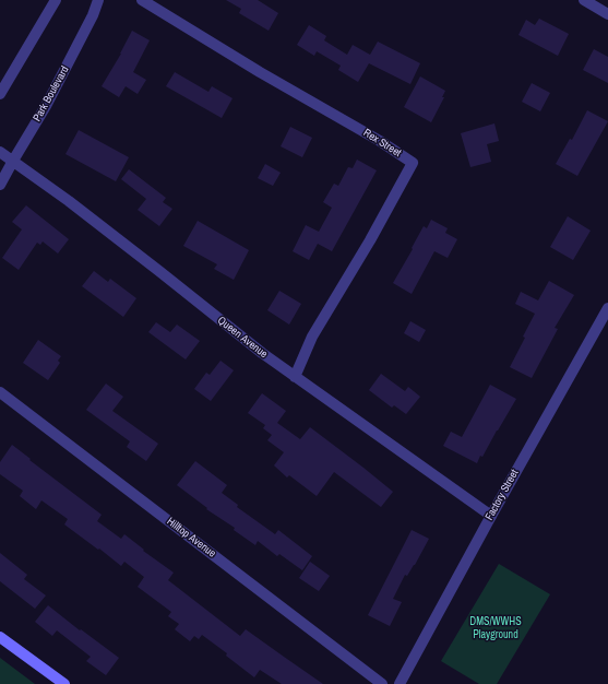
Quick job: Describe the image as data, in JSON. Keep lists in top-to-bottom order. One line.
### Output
{"streets":{"street":["Park Boulevard","Rex Street","Queen Avenue","Factory Street","Hilltop Avenue"]},"crossings":[["Park Boulevard","Queen Avenue"],["Rex Street","Queen Avenue"],["Queen Avenue","Factory Street"]],"parks":["DMS/WWHS Playground"]}
